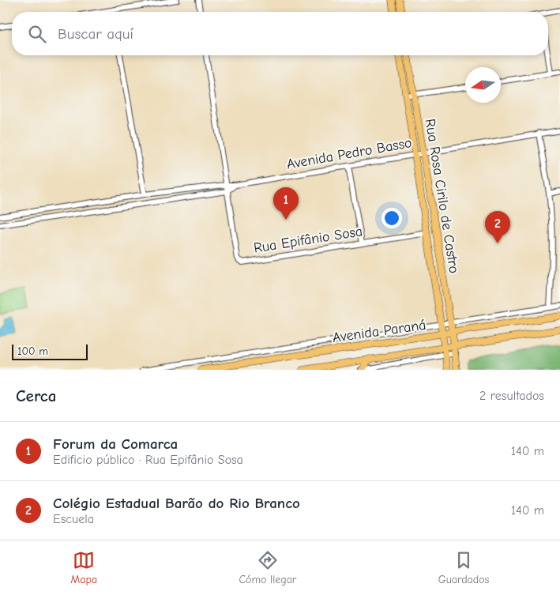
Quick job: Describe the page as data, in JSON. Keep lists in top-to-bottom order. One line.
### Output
{"streets":{"main road":["Rua Rosa Cirilo de Castro","Avenida Paraná"],"street":["Avenida Pedro Basso","Rua Epifânio Sosa"]},"crossings":[["Avenida Pedro Basso","Rua Rosa Cirilo de Castro"],["Avenida Pedro Basso","Rua Epifânio Sosa"],["Rua Rosa Cirilo de Castro","Avenida Paraná"]],"scale_bar":"100 m","north":"left","page":{"search":"Buscar aquí","pins":["1","2"],"scale":"100 m","heading":["Cerca","2 resultados"],"list":[{"mark":"1","name":"Forum da Comarca","note":"Edificio público · Rua Epifânio Sosa","value":"140 m"},{"mark":"2","name":"Colégio Estadual Barão do Rio Branco","note":"Escuela","value":"140 m"}],"nav":["Mapa","Cómo llegar","Guardados"]}}
